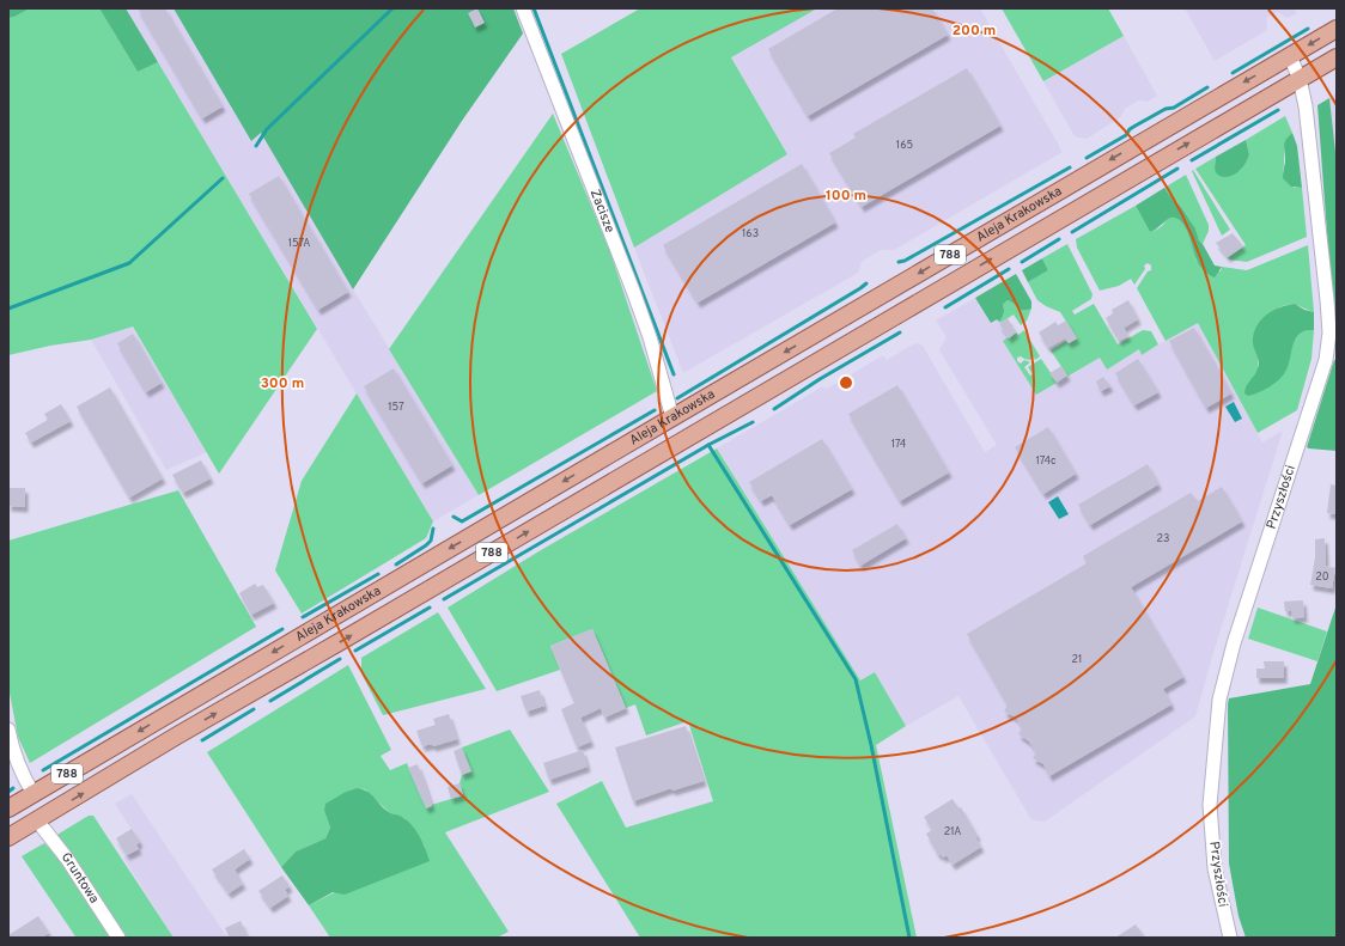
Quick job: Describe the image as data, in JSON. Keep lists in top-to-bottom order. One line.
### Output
{"streets":{"main road":["Aleja Krakowska","788"],"street":["Zacisze","Przyszłości","Gruntowa"]},"crossings":[["Zacisze","Aleja Krakowska"],["Aleja Krakowska","Przyszłości"],["Aleja Krakowska","Gruntowa"]],"house_numbers":["165","163","157A","157","174","174c","23","20","21","21A"],"rings":["200 m","100 m","300 m"]}
